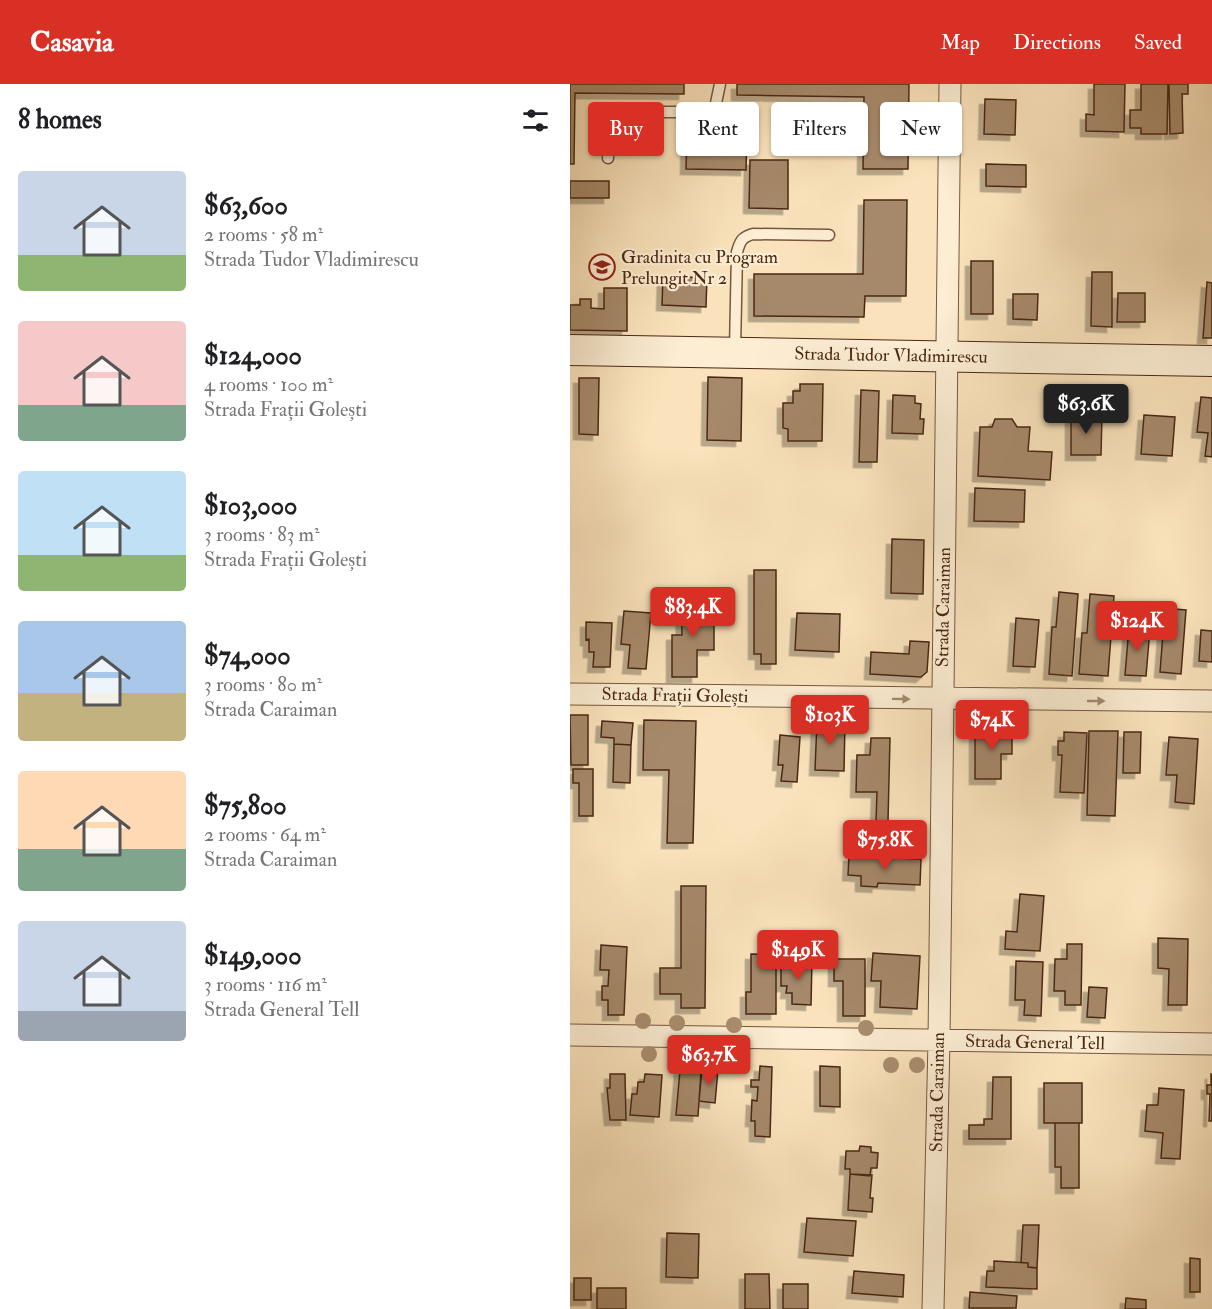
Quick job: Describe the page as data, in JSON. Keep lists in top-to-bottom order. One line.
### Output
{"streets":{"street":["Strada Tudor Vladimirescu","Strada Caraiman","Strada Frații Golești","Strada General Tell"]},"crossings":[["Strada Tudor Vladimirescu","Strada Caraiman"],["Strada Caraiman","Strada Frații Golești"],["Strada Caraiman","Strada General Tell"]],"one_way":["Strada Frații Golești"],"places":{"school or university":["Gradinita cu Program Prelungit Nr 2"]},"page":{"header":"Casavia","nav":["Map","Directions","Saved"],"heading":"8 homes","chip":["Buy","Rent","Filters","New"],"list":[{"name":"$63,600","note":"2 rooms · 58 m² · Strada Tudor Vladimirescu"},{"name":"$124,000","note":"4 rooms · 100 m² · Strada Frații Golești"},{"name":"$103,000","note":"3 rooms · 83 m² · Strada Frații Golești"},{"name":"$74,000","note":"3 rooms · 80 m² · Strada Caraiman"},{"name":"$75,800","note":"2 rooms · 64 m² · Strada Caraiman"},{"name":"$149,000","note":"3 rooms · 116 m² · Strada General Tell"}],"price":["$63.6K","$83.4K","$124K","$103K","$74K","$75.8K","$149K","$63.7K"]}}
